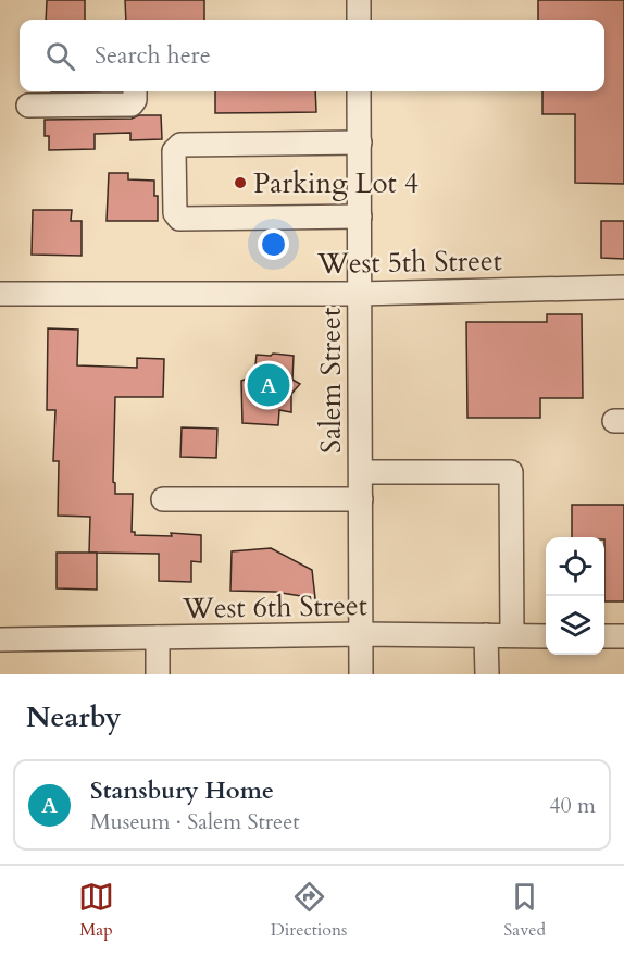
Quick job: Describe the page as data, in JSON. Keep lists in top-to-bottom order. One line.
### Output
{"streets":{"street":["West 5th Street","Salem Street","West 6th Street"]},"crossings":[["West 5th Street","Salem Street"],["Salem Street","West 6th Street"]],"places":["Parking Lot 4"],"page":{"search":"Search here","pins":"A","heading":"Nearby","list":[{"mark":"A","name":"Stansbury Home","note":"Museum · Salem Street","value":"40 m"}],"nav":["Map","Directions","Saved"]}}
